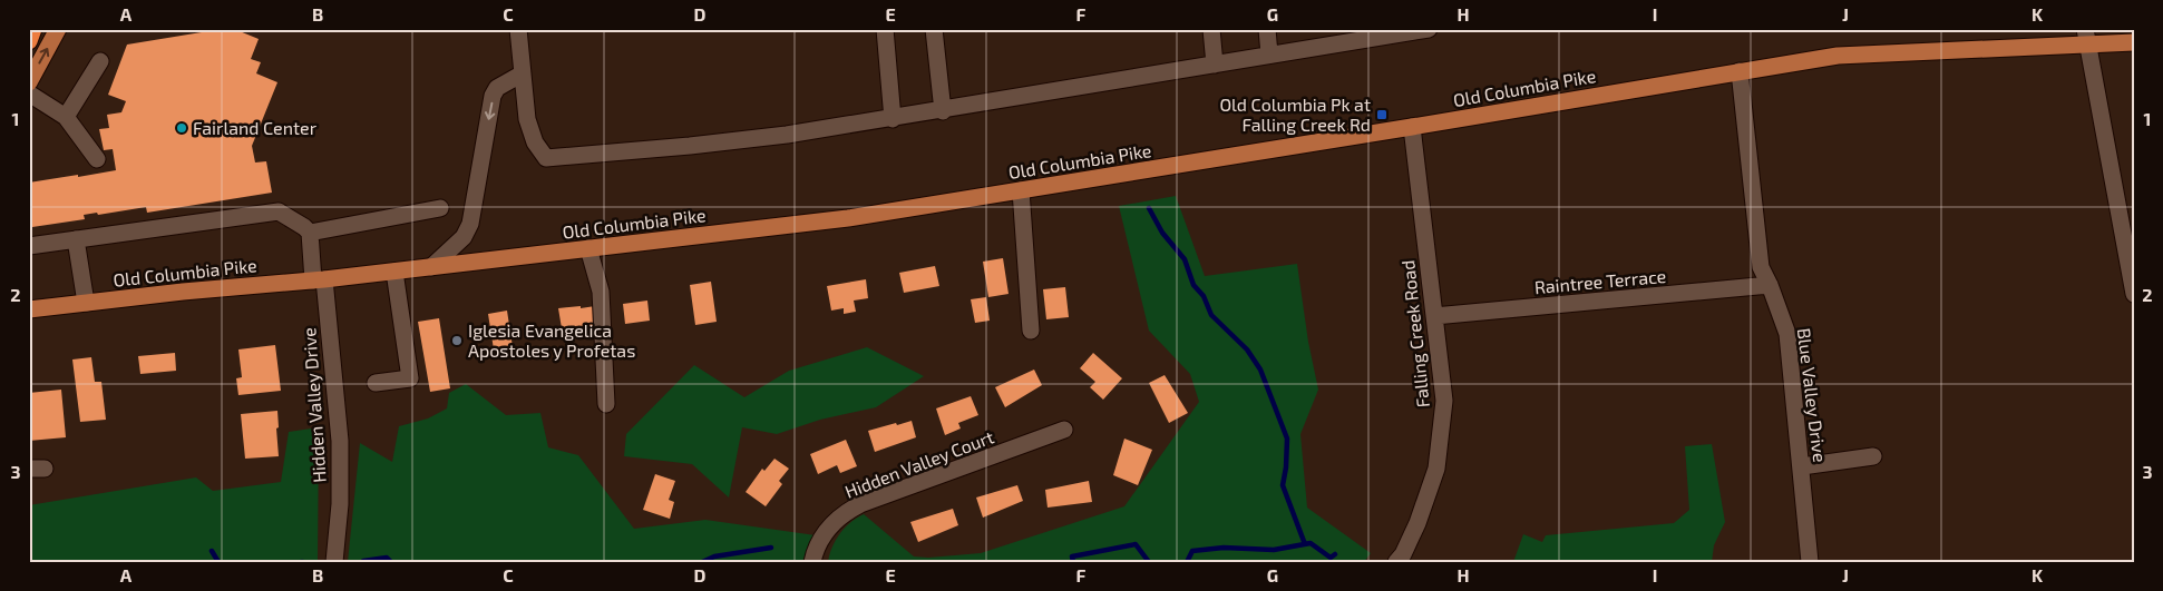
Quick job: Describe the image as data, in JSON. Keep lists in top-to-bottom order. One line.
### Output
{"streets":{"main road":["Old Columbia Pike"],"street":["Raintree Terrace","Falling Creek Road","Blue Valley Drive","Hidden Valley Drive","Hidden Valley Court"]},"crossings":[["Old Columbia Pike","Falling Creek Road"],["Old Columbia Pike","Blue Valley Drive"],["Old Columbia Pike","Hidden Valley Drive"],["Raintree Terrace","Falling Creek Road"],["Raintree Terrace","Blue Valley Drive"]],"places":{"transit":["Old Columbia Pk at Falling Creek Rd"],"other":["Fairland Center","Iglesia Evangelica Apostoles y Profetas"]},"grid":{"columns":["A","B","C","D","E","F","G","H","I","J","K"],"rows":["1","2","3"]}}
